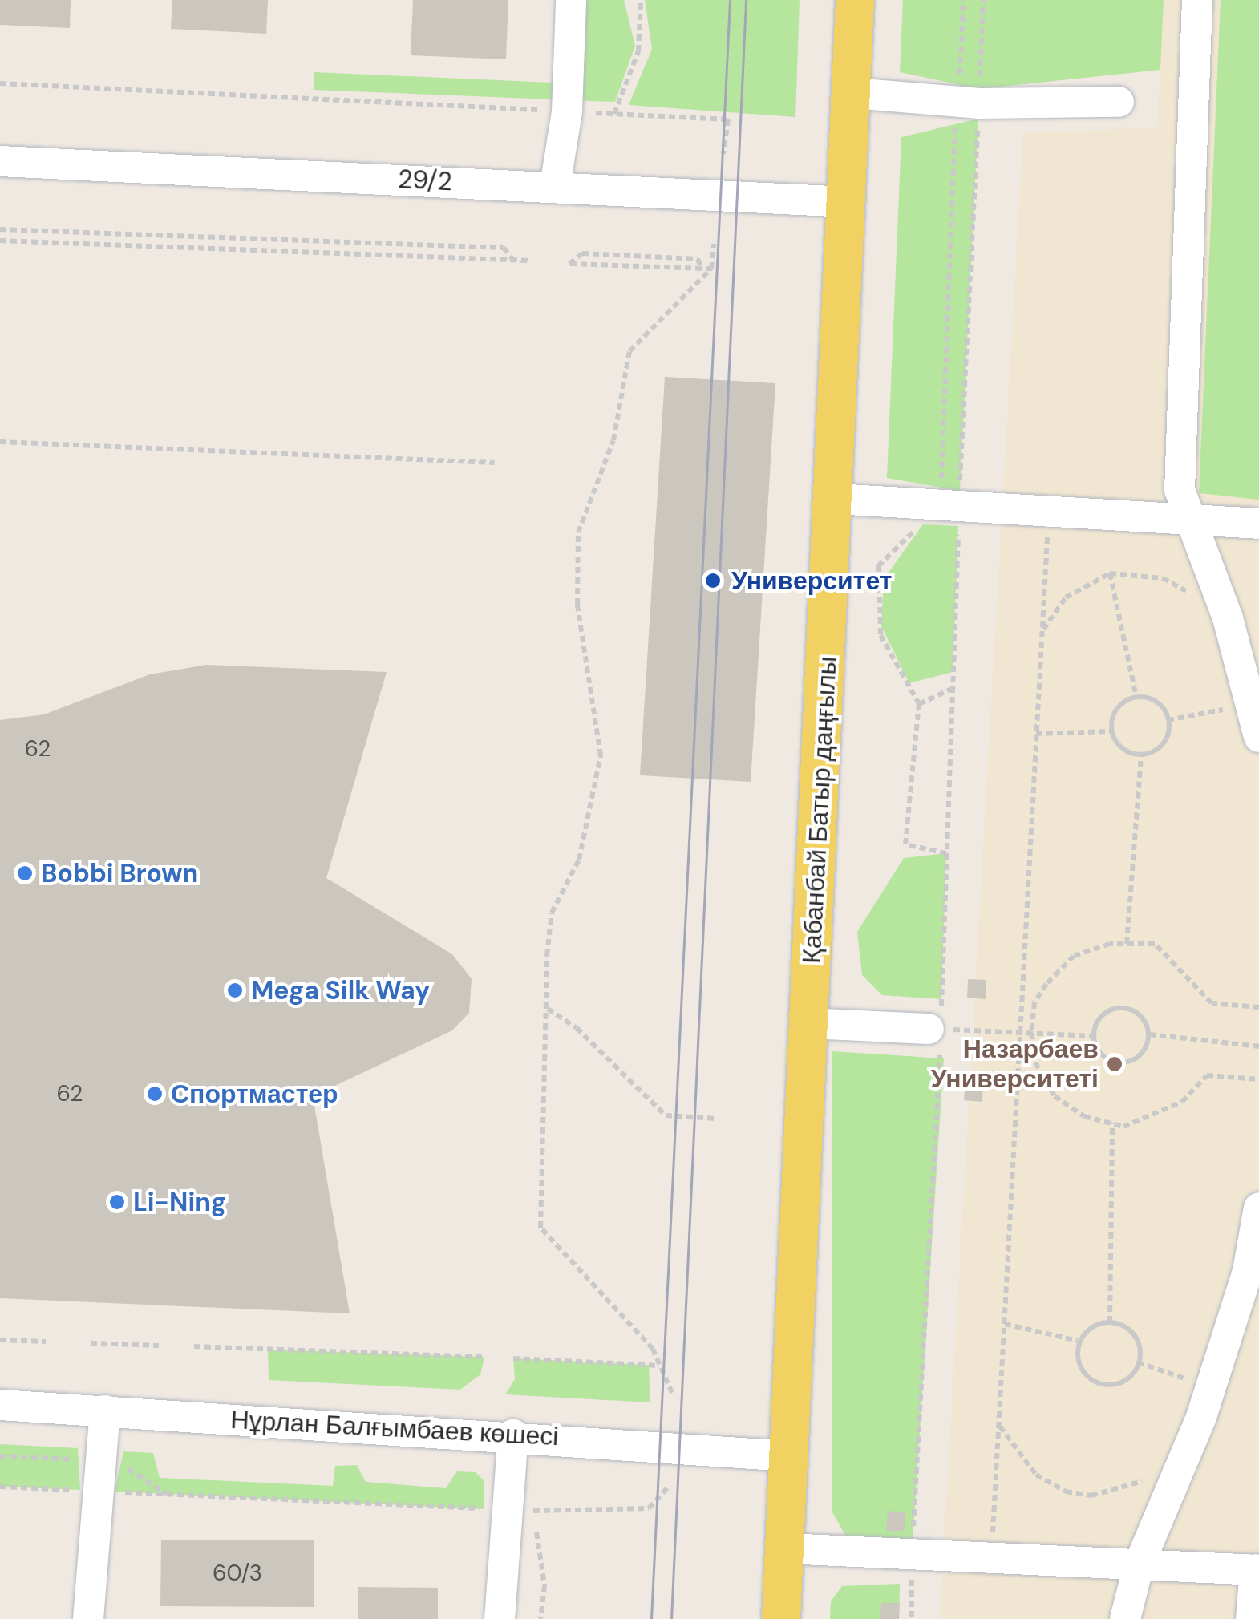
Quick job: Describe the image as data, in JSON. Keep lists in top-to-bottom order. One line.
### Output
{"streets":{"main road":["Қабанбай Батыр даңғылы"],"street":["29/2","Нұрлан Балғымбаев көшесі"]},"crossings":[["29/2","Қабанбай Батыр даңғылы"],["Қабанбай Батыр даңғылы","Нұрлан Балғымбаев көшесі"]],"places":["Университет","Bobbi Brown","Mega Silk Way","Назарбаев Университеті","Спортмастер","Li-Ning"],"house_numbers":["62","62","60/3"]}
